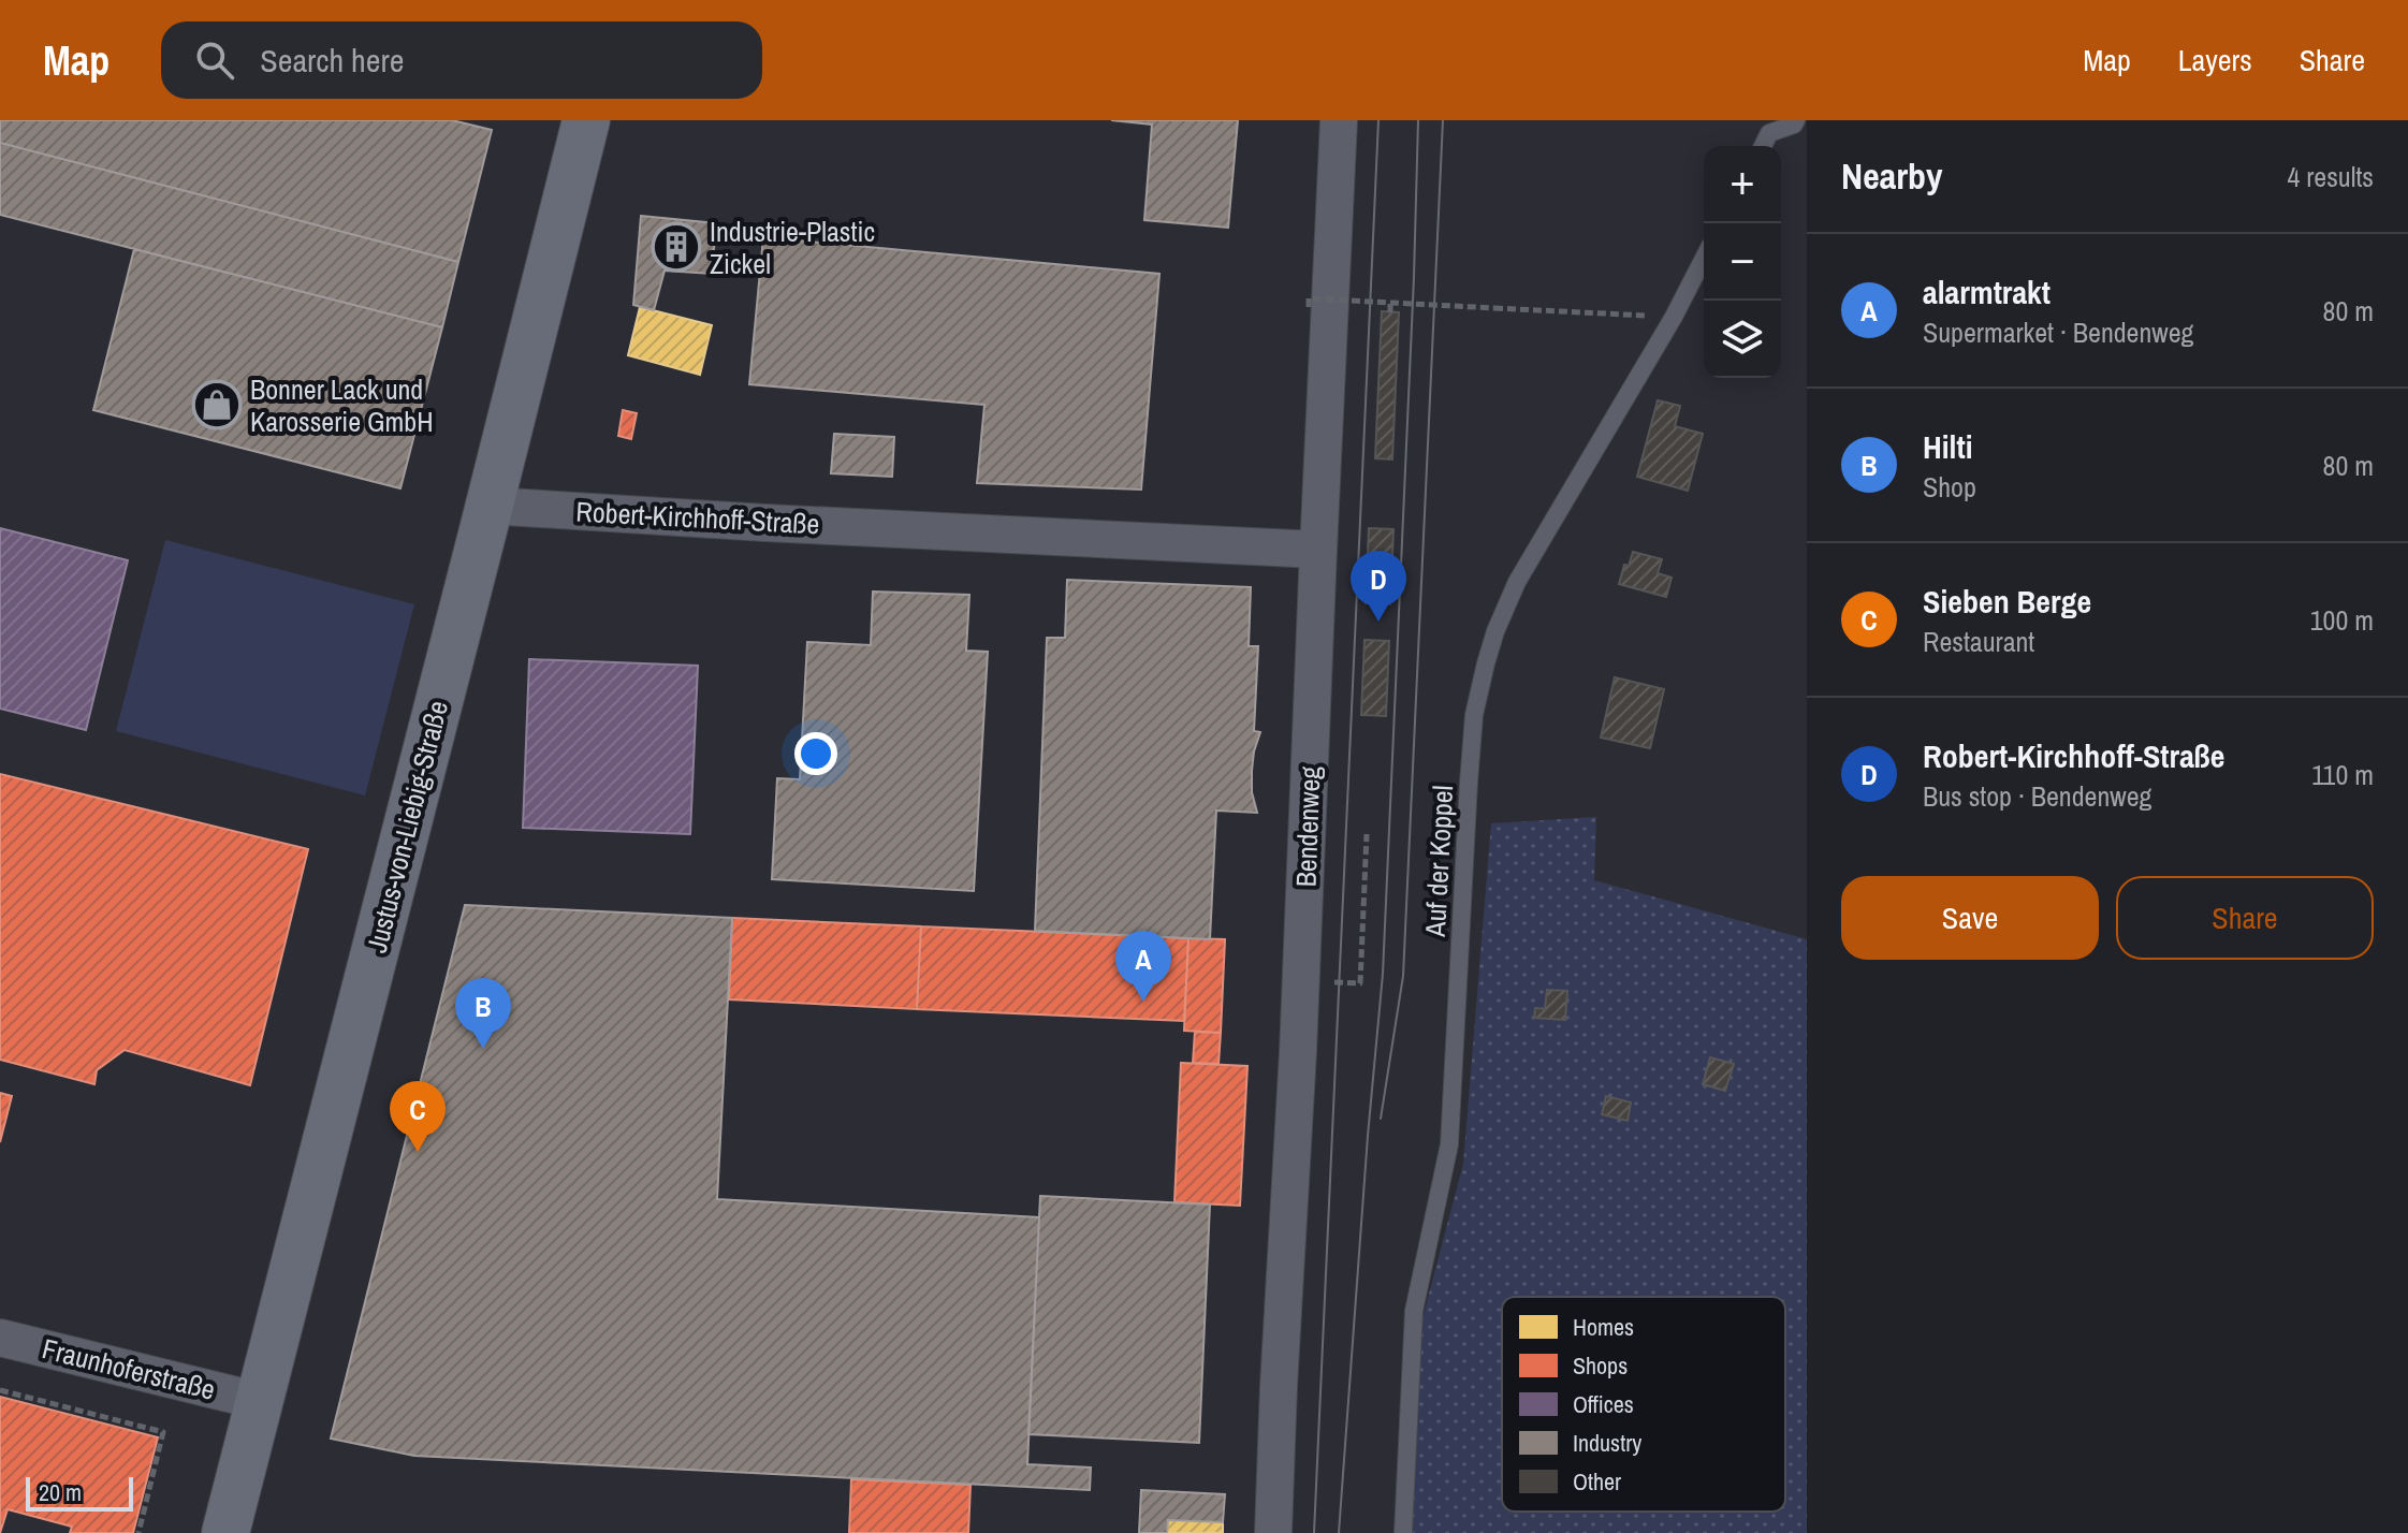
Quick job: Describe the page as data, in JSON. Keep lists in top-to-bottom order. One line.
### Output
{"streets":{"main road":["Justus-von-Liebig-Straße"],"street":["Robert-Kirchhoff-Straße","Bendenweg","Fraunhoferstraße"],"lane":["Auf der Koppel"]},"crossings":[["Robert-Kirchhoff-Straße","Justus-von-Liebig-Straße"],["Robert-Kirchhoff-Straße","Bendenweg"],["Justus-von-Liebig-Straße","Fraunhoferstraße"]],"places":{"building":["Industrie-Plastic Zickel"],"shop":["Bonner Lack und Karosserie GmbH"]},"legend":["Homes","Shops","Offices","Industry","Other"],"scale_bar":"20 m","page":{"header":"Map","search":"Search here","nav":["Map","Layers","Share"],"heading":["Nearby","4 results"],"map_buttons":["+","−"],"list":[{"mark":"A","name":"alarmtrakt","note":"Supermarket · Bendenweg","value":"80 m"},{"mark":"B","name":"Hilti","note":"Shop","value":"80 m"},{"mark":"C","name":"Sieben Berge","note":"Restaurant","value":"100 m"},{"mark":"D","name":"Robert-Kirchhoff-Straße","note":"Bus stop · Bendenweg","value":"110 m"}],"pins":["D","A","B","C"],"buttons":["Save","Share"],"scale":"20 m"}}
